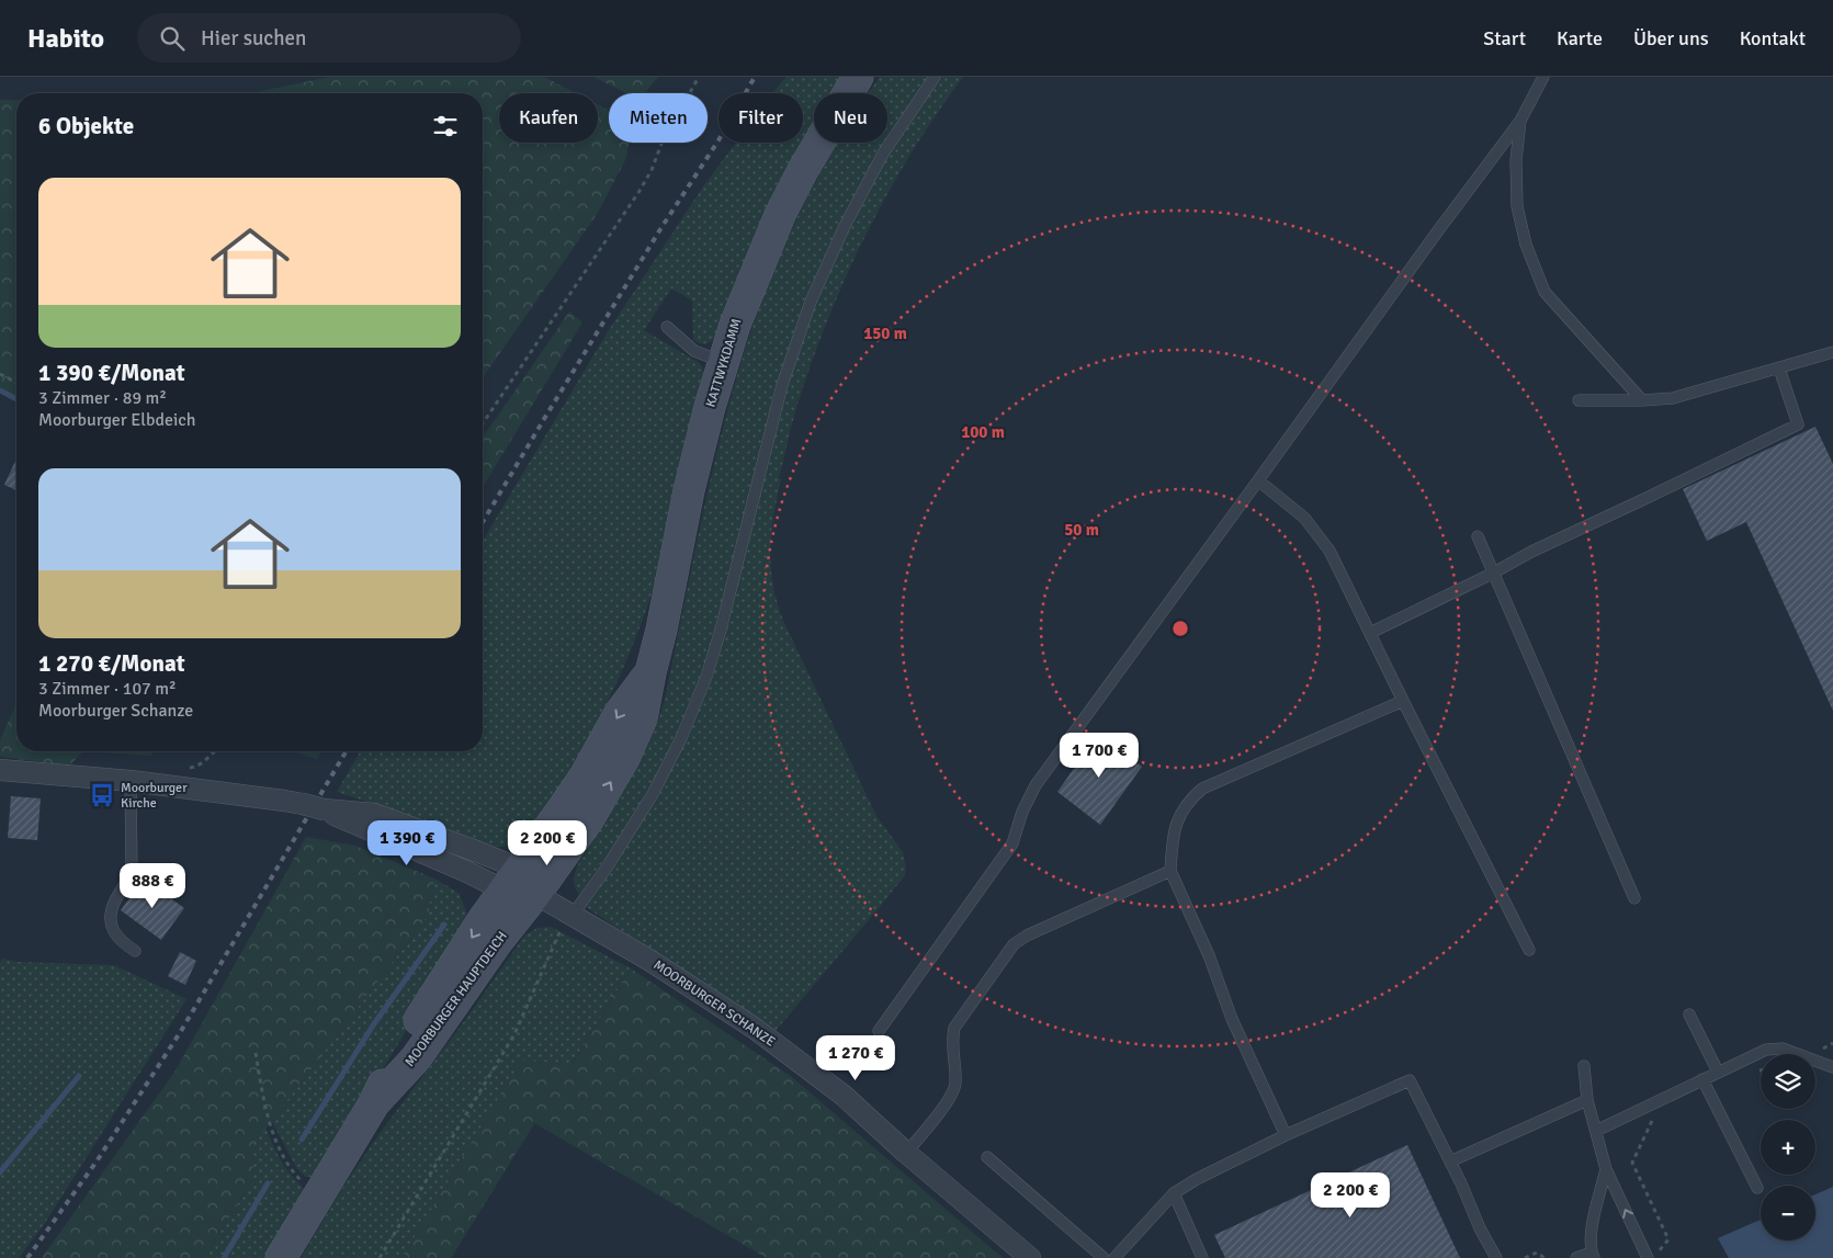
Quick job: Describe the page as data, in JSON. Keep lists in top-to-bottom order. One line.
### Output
{"streets":{"main road":["KATTWYKDAMM","MOORBURGER HAUPTDEICH"],"street":["MOORBURGER SCHANZE"]},"crossings":[["KATTWYKDAMM","MOORBURGER HAUPTDEICH"],["KATTWYKDAMM","MOORBURGER SCHANZE"],["MOORBURGER HAUPTDEICH","MOORBURGER SCHANZE"]],"places":{"bus stop":["Moorburger Kirche"]},"page":{"header":"Habito","search":"Hier suchen","nav":["Start","Karte","Über uns","Kontakt"],"chip":["Kaufen","Mieten","Filter","Neu"],"heading":"6 Objekte","list":[{"name":"1 390 €/Monat","note":"3 Zimmer · 89 m² · Moorburger Elbdeich"},{"name":"1 270 €/Monat","note":"3 Zimmer · 107 m² · Moorburger Schanze"}],"price":["1 700 €","1 390 €","2 200 €","888 €","1 270 €","2 200 €"],"map_buttons":["+","−"]},"rings":["150 m","100 m","50 m"]}
